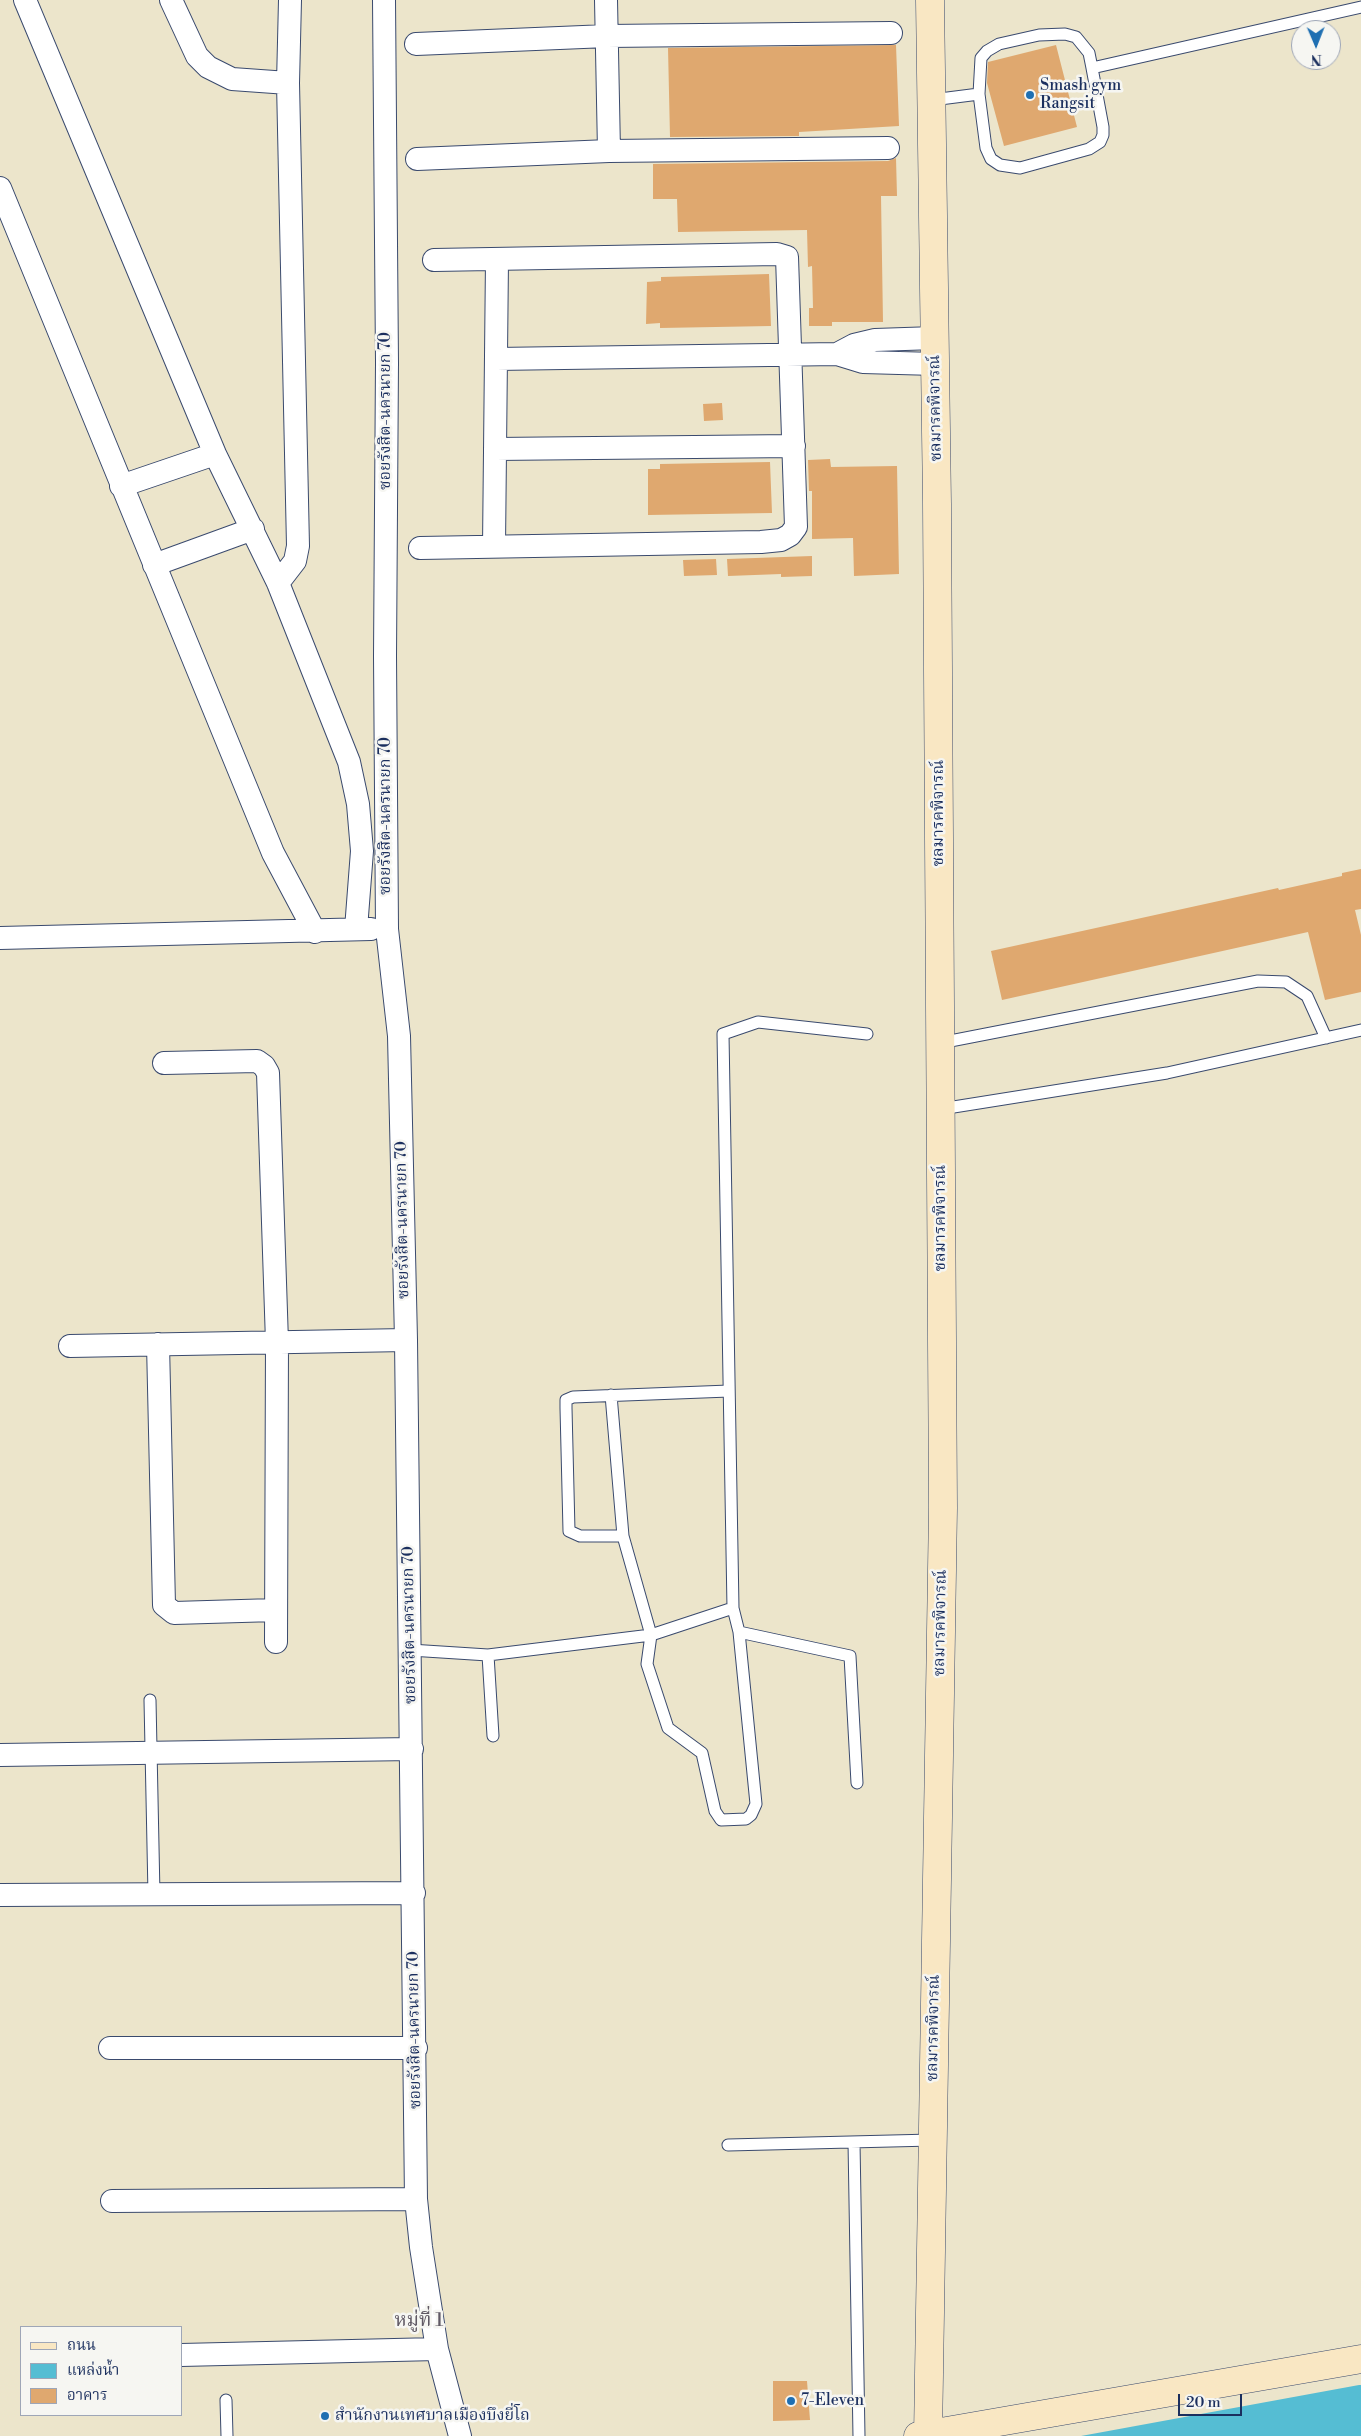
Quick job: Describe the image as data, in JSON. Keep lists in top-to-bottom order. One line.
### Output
{"streets":{"street":["ชลมารคพิจารณ์","ซอยรังสิต-นครนายก 70"]},"districts":["หมู่ที่ 1"],"places":["Smash gym Rangsit","7-Eleven","สำนักงานเทศบาลเมืองบึงยี่โถ"],"legend":["ถนน","แหล่งน้ำ","อาคาร"],"scale_bar":"20 m","north":"bottom"}
